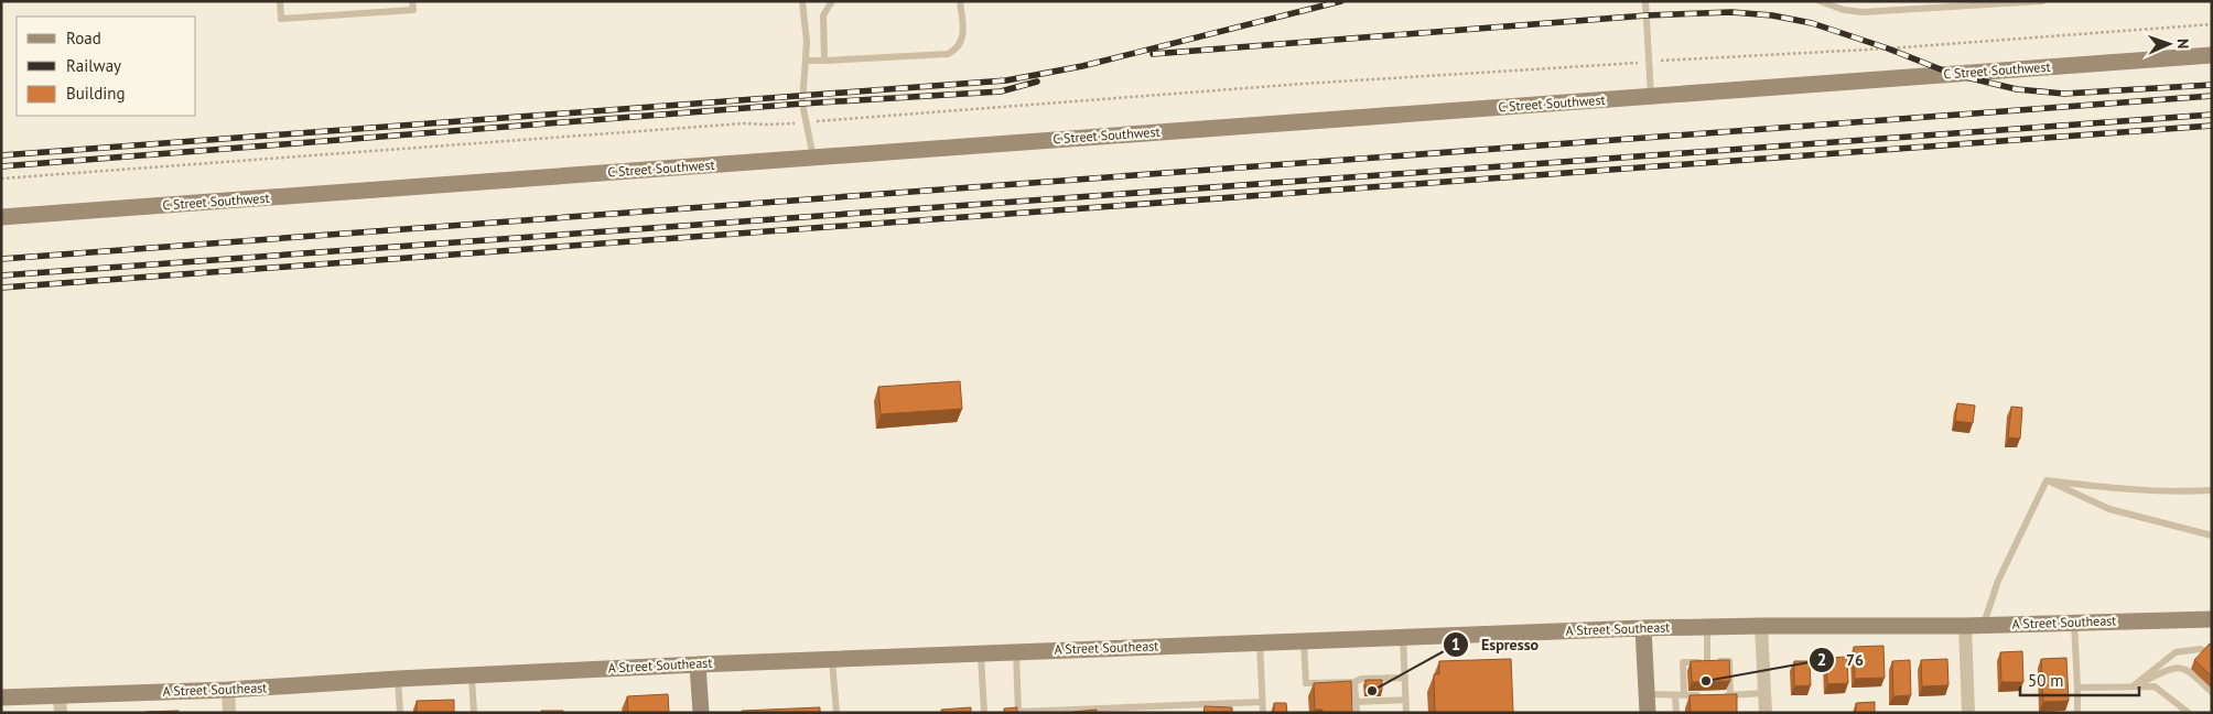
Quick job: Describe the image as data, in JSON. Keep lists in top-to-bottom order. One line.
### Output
{"streets":{"main road":["C Street Southwest","A Street Southeast"]},"places":["76","Espresso"],"legend":["Road","Railway","Building"],"scale_bar":"50 m","north":"right"}
